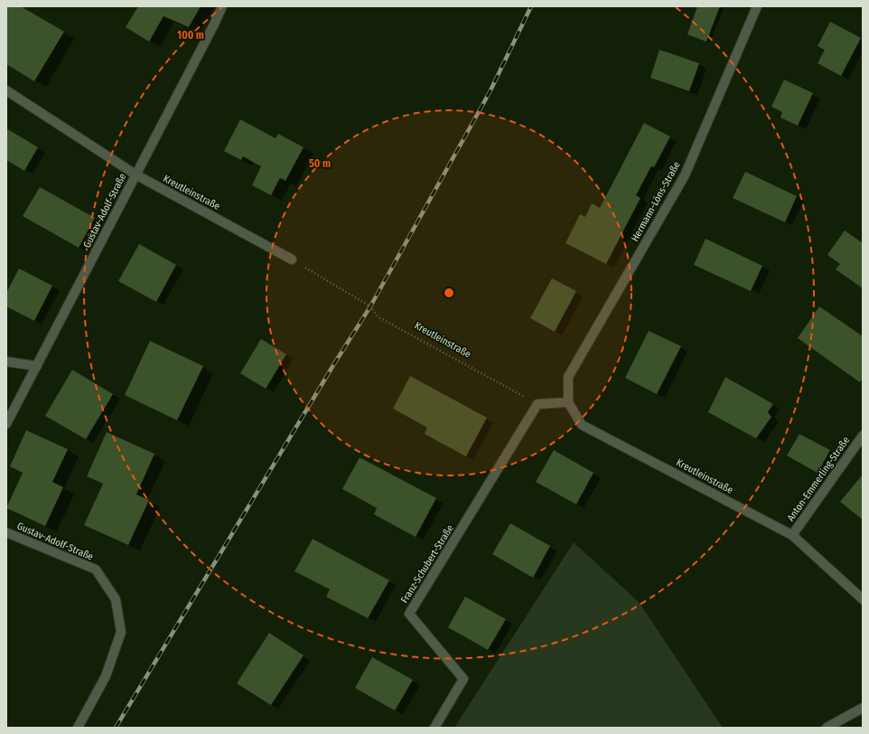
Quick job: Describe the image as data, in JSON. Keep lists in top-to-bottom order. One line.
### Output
{"streets":{"street":["Kreutleinstraße","Hermann-Löns-Straße","Gustav-Adolf-Straße","Anton-Emmerling-Straße","Franz-Schubert-Straße"]},"crossings":[["Kreutleinstraße","Hermann-Löns-Straße"],["Kreutleinstraße","Gustav-Adolf-Straße"],["Kreutleinstraße","Anton-Emmerling-Straße"],["Kreutleinstraße","Franz-Schubert-Straße"]],"rings":["100 m","50 m"]}
